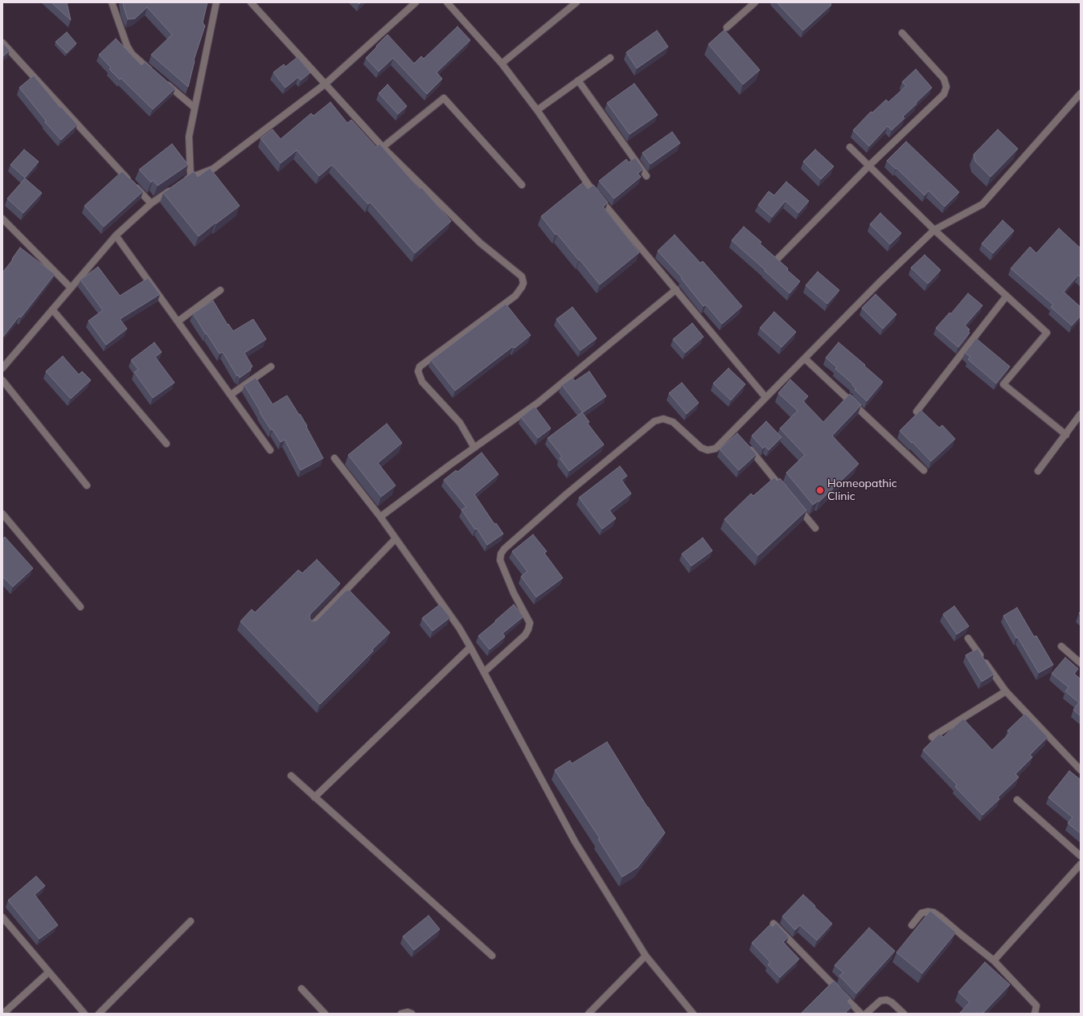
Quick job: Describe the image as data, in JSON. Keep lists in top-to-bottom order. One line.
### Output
{"places":["Homeopathic Clinic"]}
